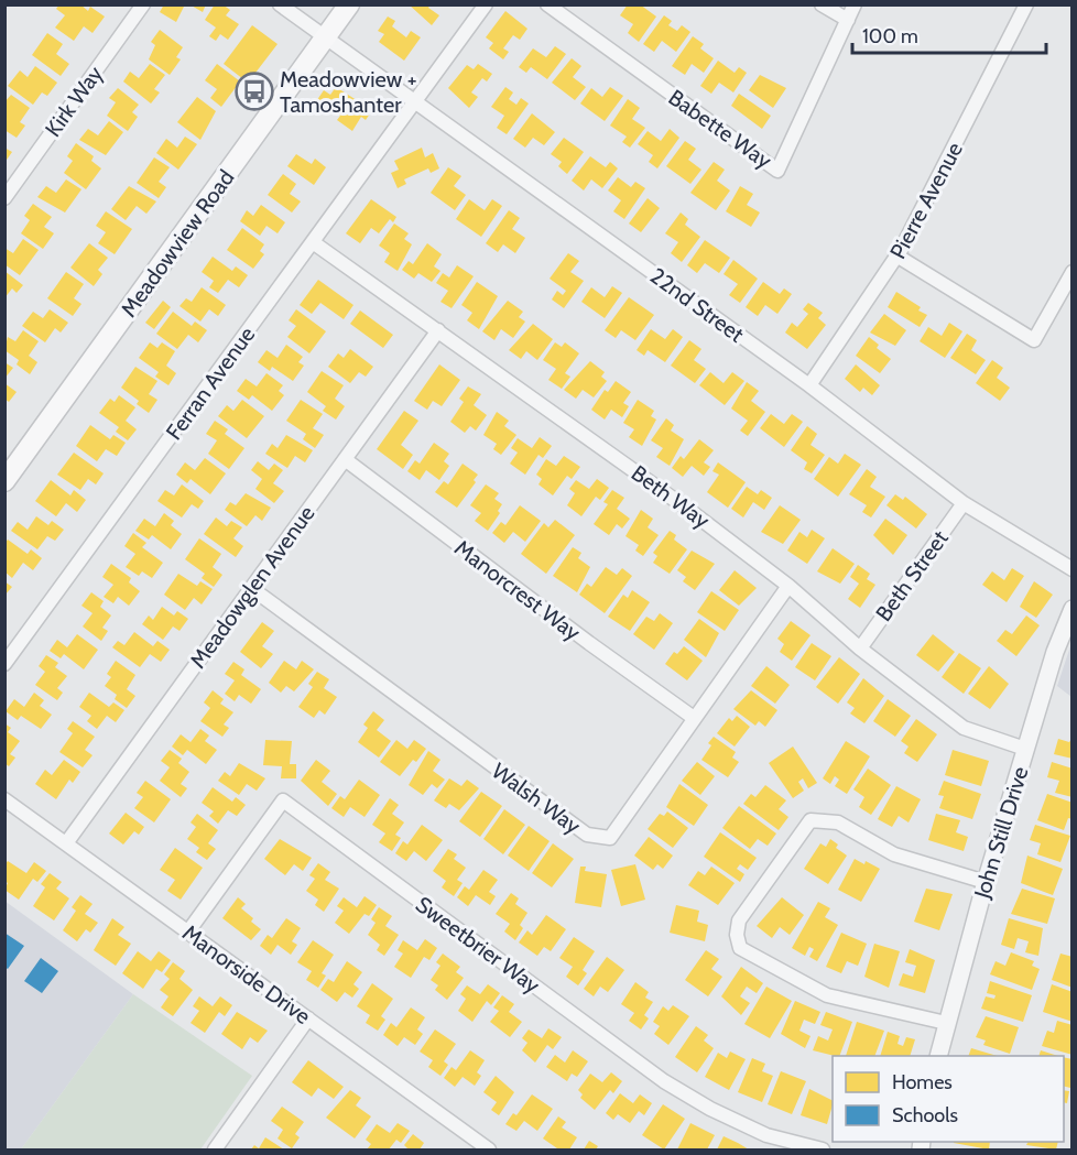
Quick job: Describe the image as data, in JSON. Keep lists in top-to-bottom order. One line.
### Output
{"streets":{"main road":["Meadowview Road"],"street":["Kirk Way","Babette Way","Pierre Avenue","22nd Street","Ferran Avenue","Beth Way","Beth Street","Meadowglen Avenue","Manorcrest Way","Walsh Way","John Still Drive","Sweetbrier Way","Manorside Drive"]},"crossings":[["Pierre Avenue","22nd Street"],["Meadowview Road","22nd Street"],["22nd Street","Ferran Avenue"],["22nd Street","Beth Street"],["Ferran Avenue","Beth Way"],["Beth Way","Beth Street"],["Beth Way","Meadowglen Avenue"],["Beth Way","Walsh Way"],["Beth Way","John Still Drive"],["Meadowglen Avenue","Manorcrest Way"],["Meadowglen Avenue","Walsh Way"],["Meadowglen Avenue","Manorside Drive"],["Manorcrest Way","Walsh Way"],["Sweetbrier Way","Manorside Drive"]],"places":{"bus stop":["Meadowview + Tamoshanter"]},"legend":["Homes","Schools"],"scale_bar":"100 m"}
